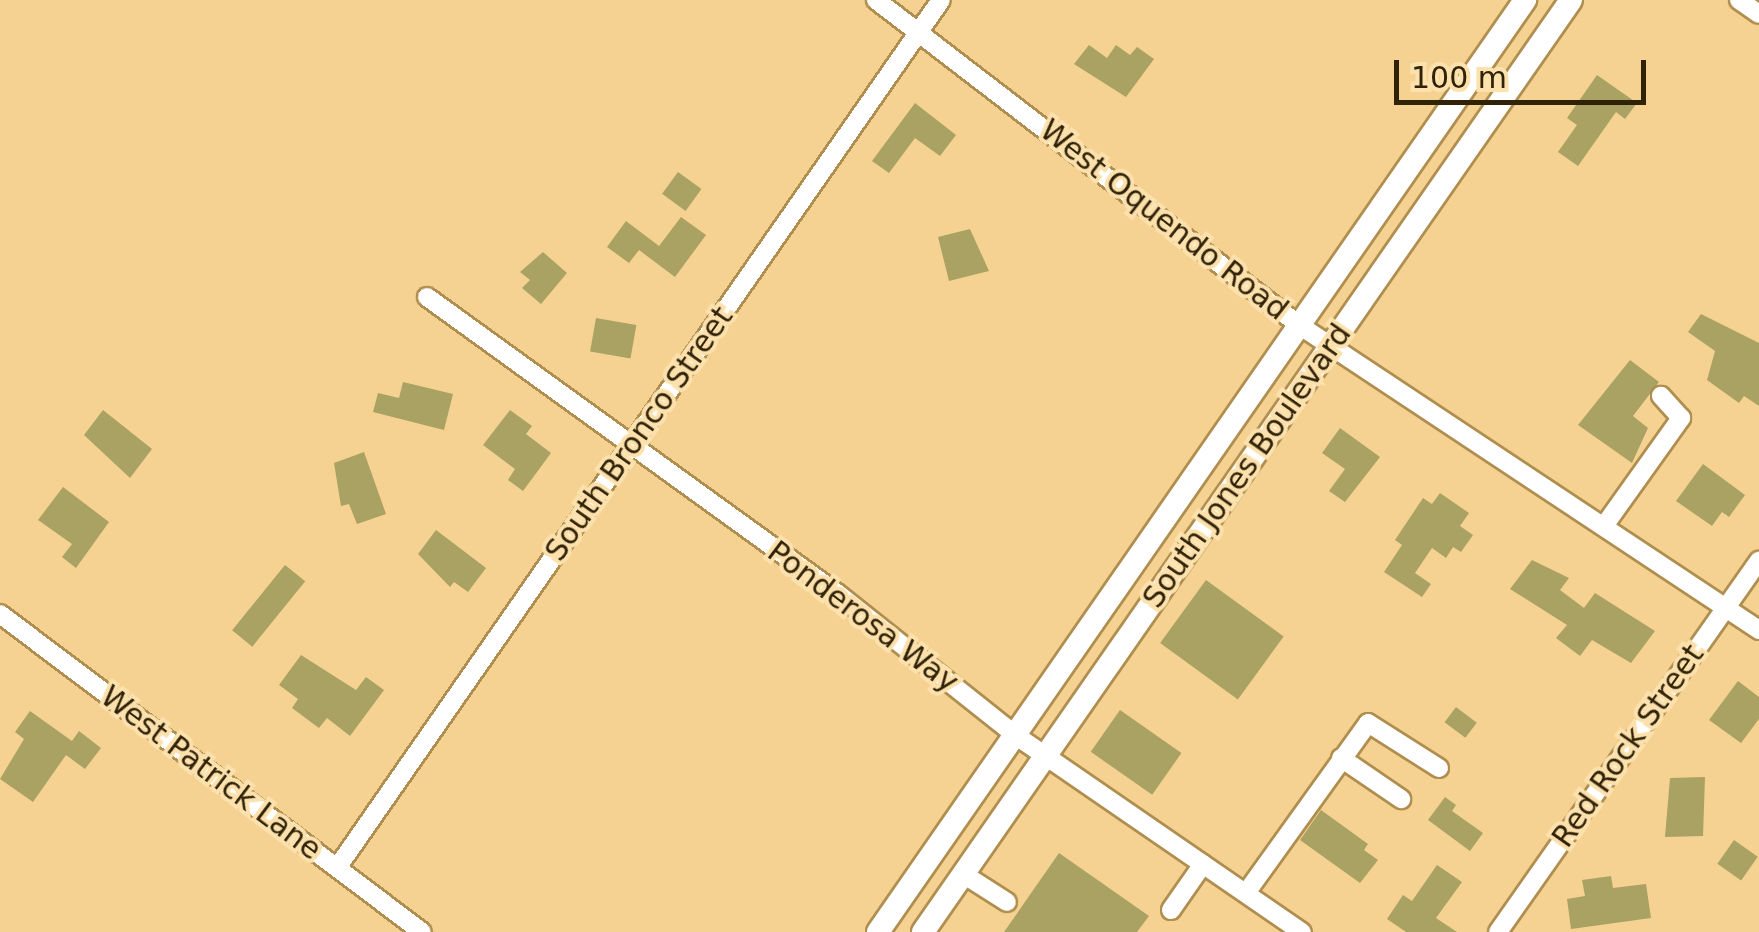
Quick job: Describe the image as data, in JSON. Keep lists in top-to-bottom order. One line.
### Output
{"streets":{"main road":["South Jones Boulevard"],"street":["West Oquendo Road","South Bronco Street","Ponderosa Way","Red Rock Street","West Patrick Lane"]},"crossings":[["West Oquendo Road","South Bronco Street"],["West Oquendo Road","South Jones Boulevard"],["West Oquendo Road","Red Rock Street"],["South Bronco Street","Ponderosa Way"],["South Bronco Street","West Patrick Lane"],["South Jones Boulevard","Ponderosa Way"]],"scale_bar":"100 m"}
